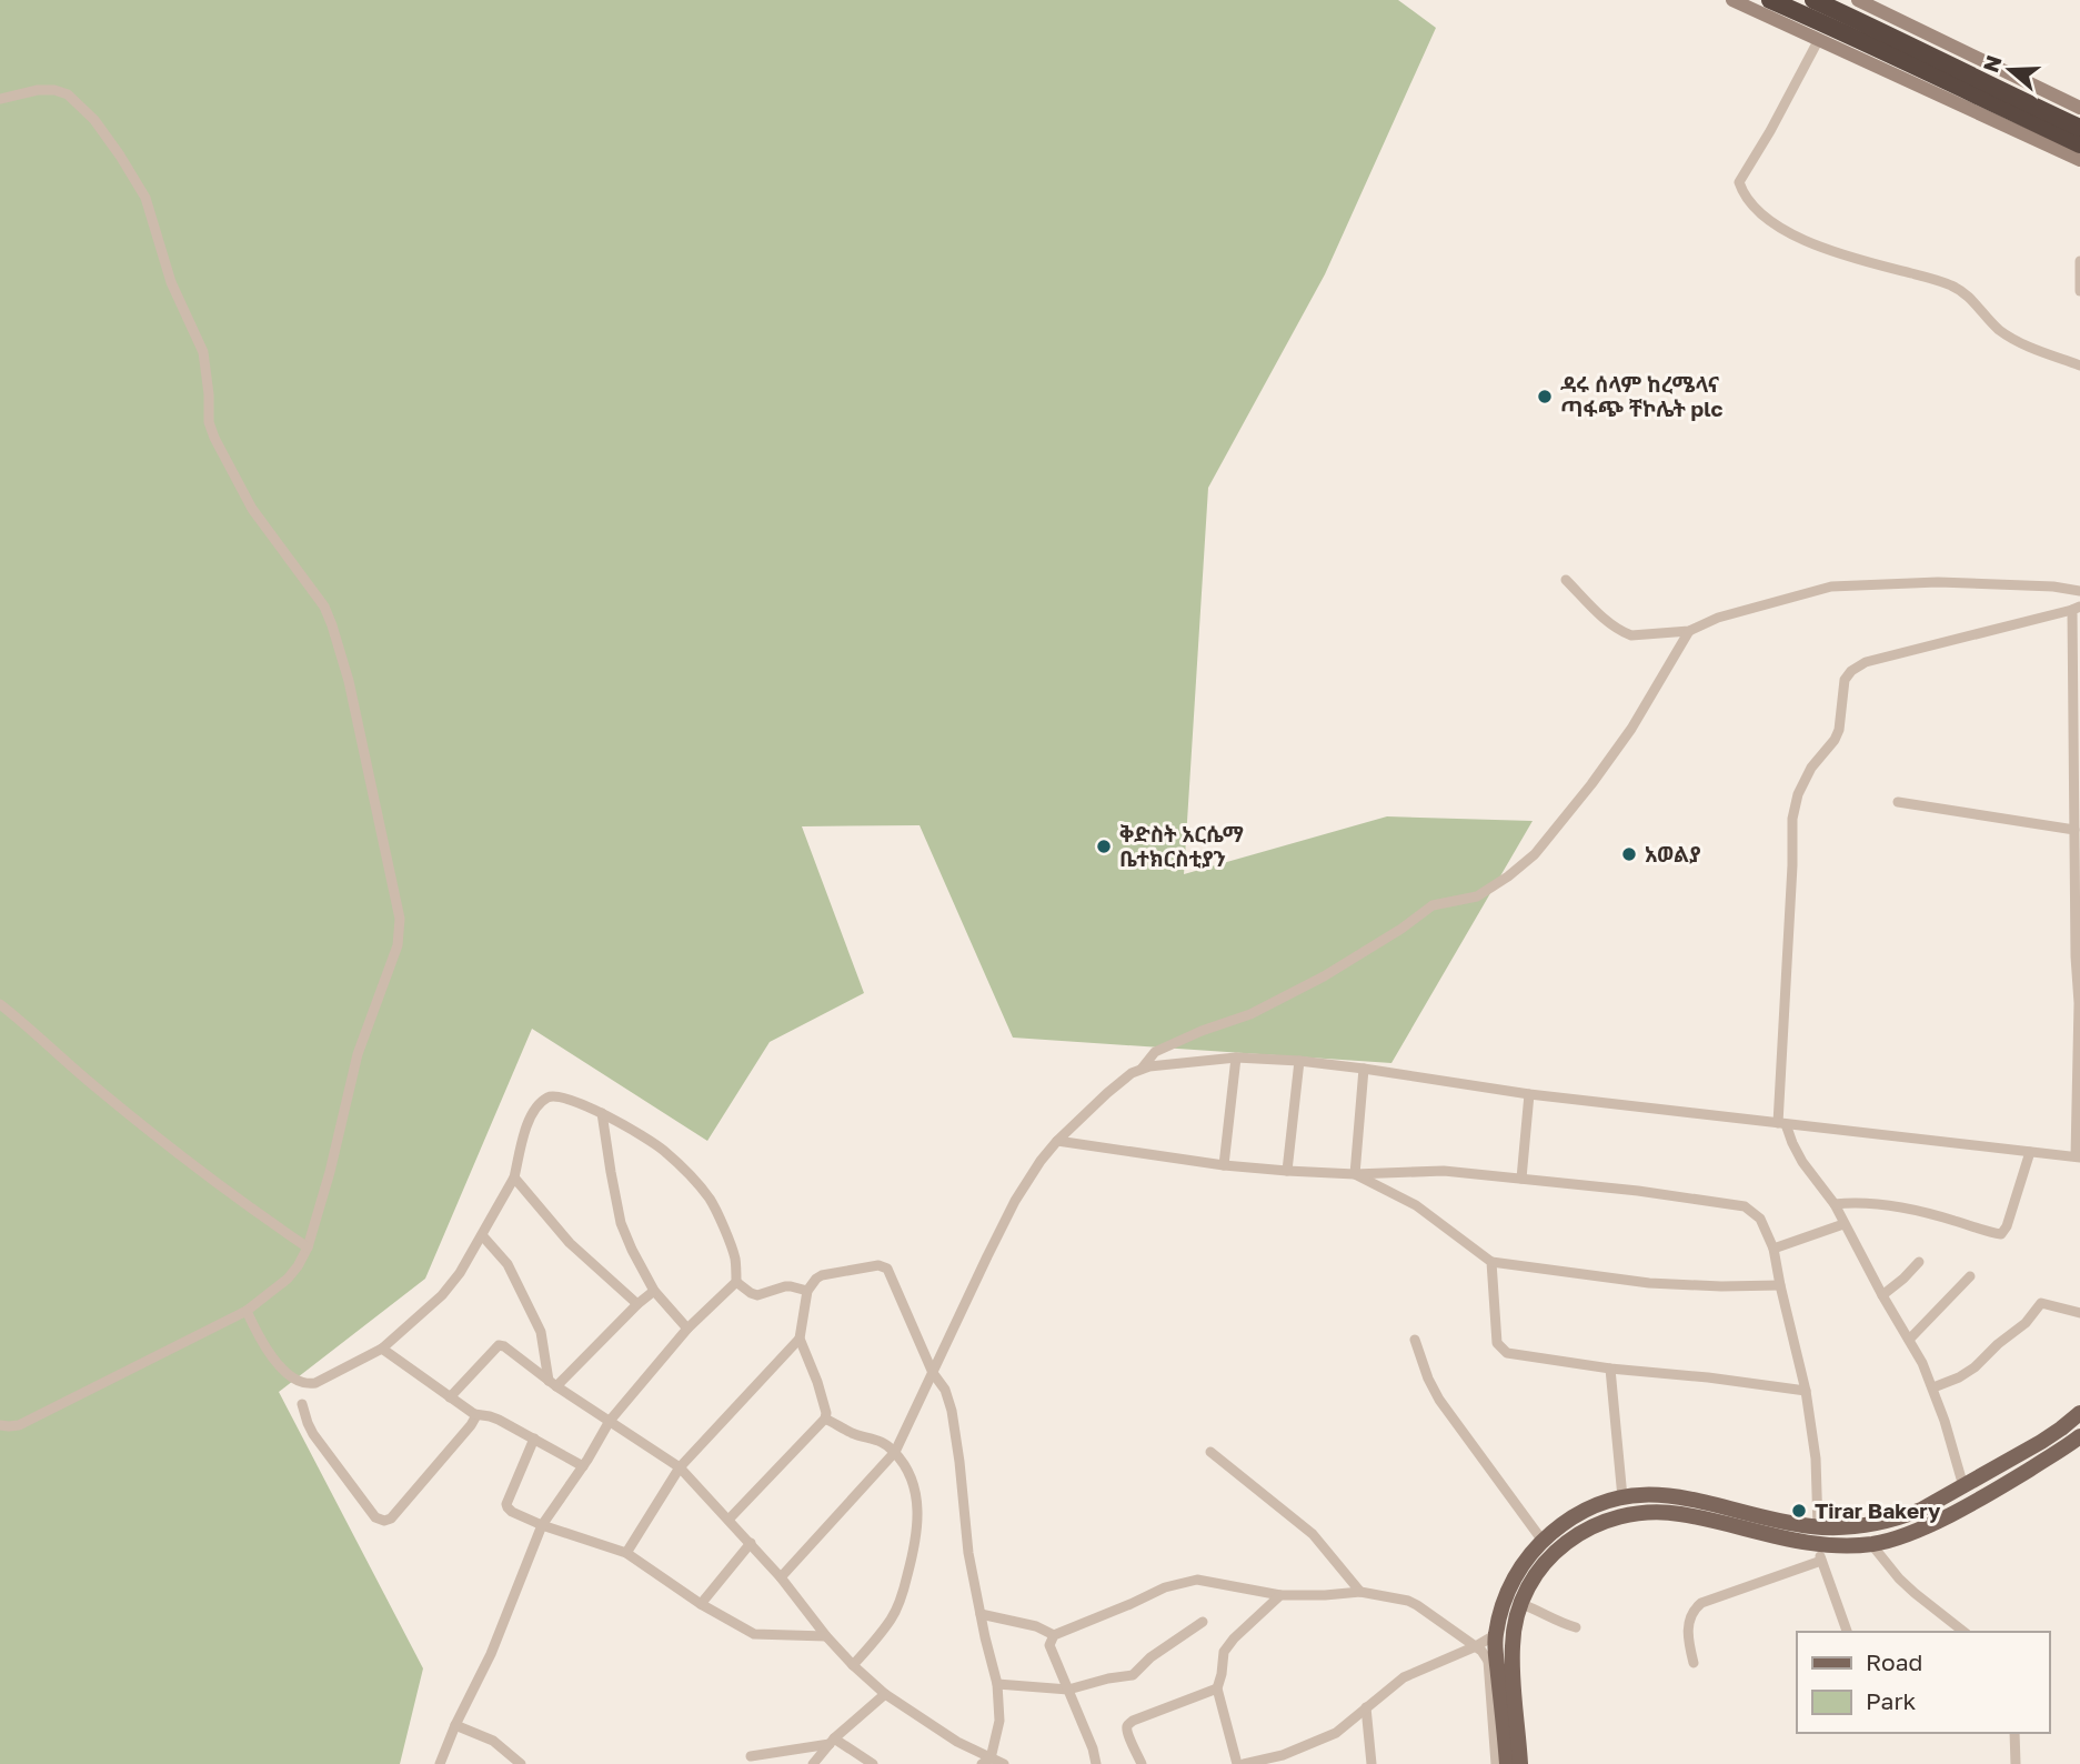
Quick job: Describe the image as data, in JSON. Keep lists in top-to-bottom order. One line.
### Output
{"places":["ዳሩ ሰላም ከረሜላና ጣፋጭ ቸኮሌት plc","ቅድስት አርሴማ ቤተክርስቲያን","አወልያ","Tirar Bakery"],"legend":["Road","Park"],"north":"left"}
